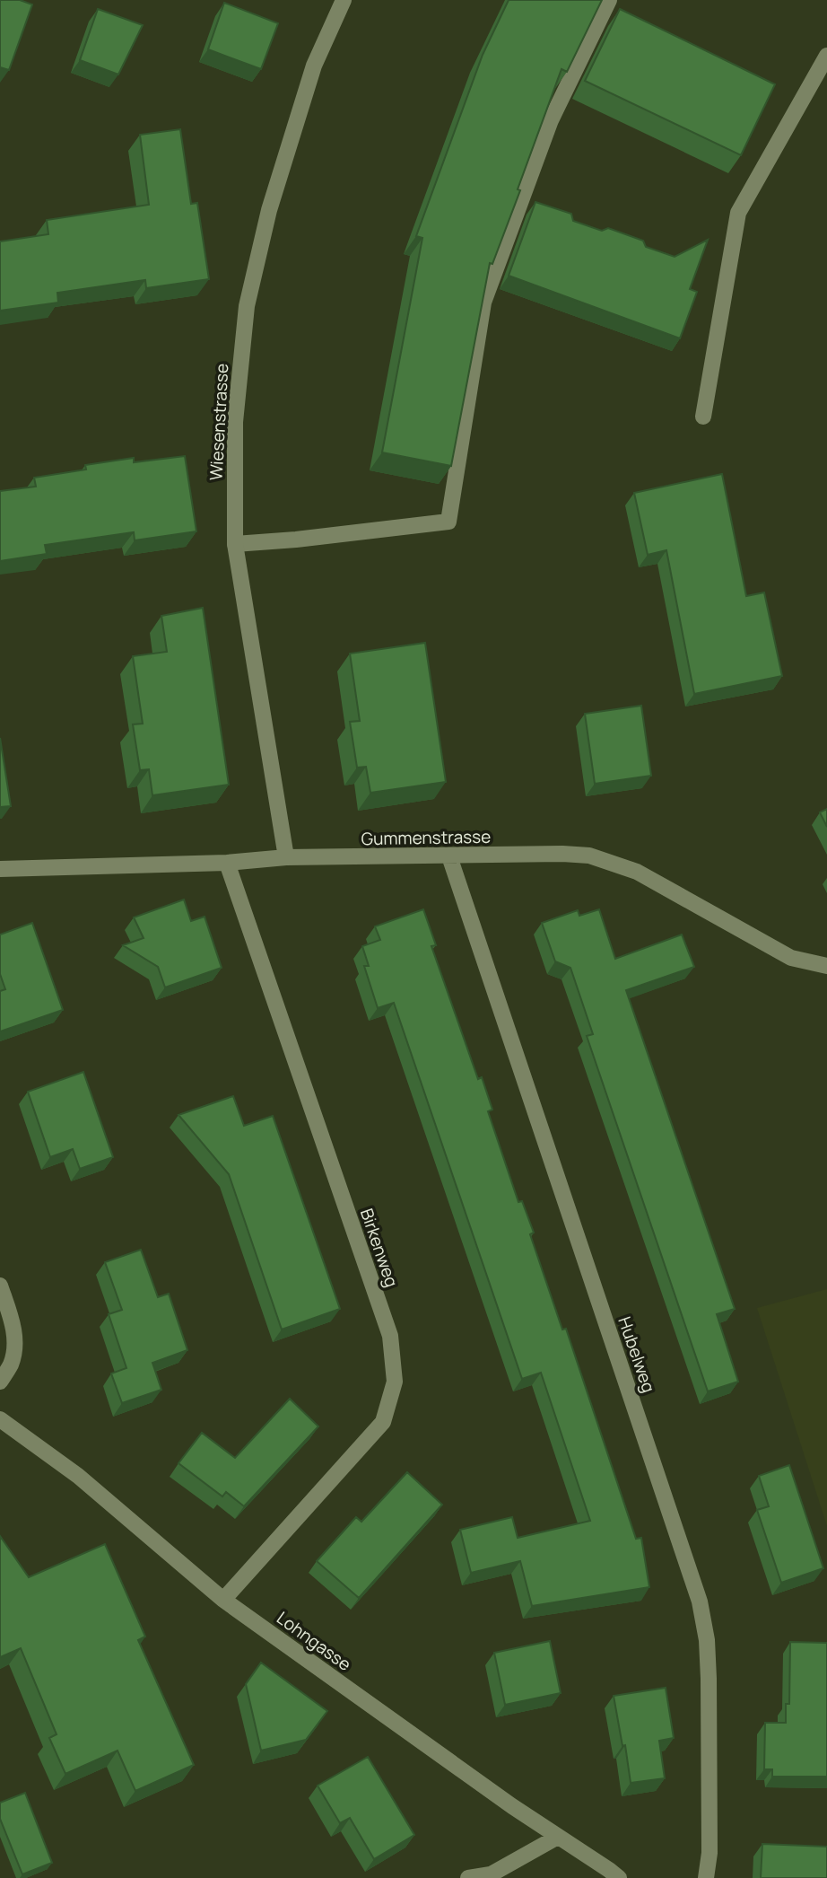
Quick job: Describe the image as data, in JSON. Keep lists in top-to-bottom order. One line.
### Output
{"streets":{"street":["Wiesenstrasse","Gummenstrasse","Birkenweg","Hubelweg","Lohngasse"]},"crossings":[["Wiesenstrasse","Gummenstrasse"],["Gummenstrasse","Birkenweg"],["Gummenstrasse","Hubelweg"],["Birkenweg","Lohngasse"]]}
